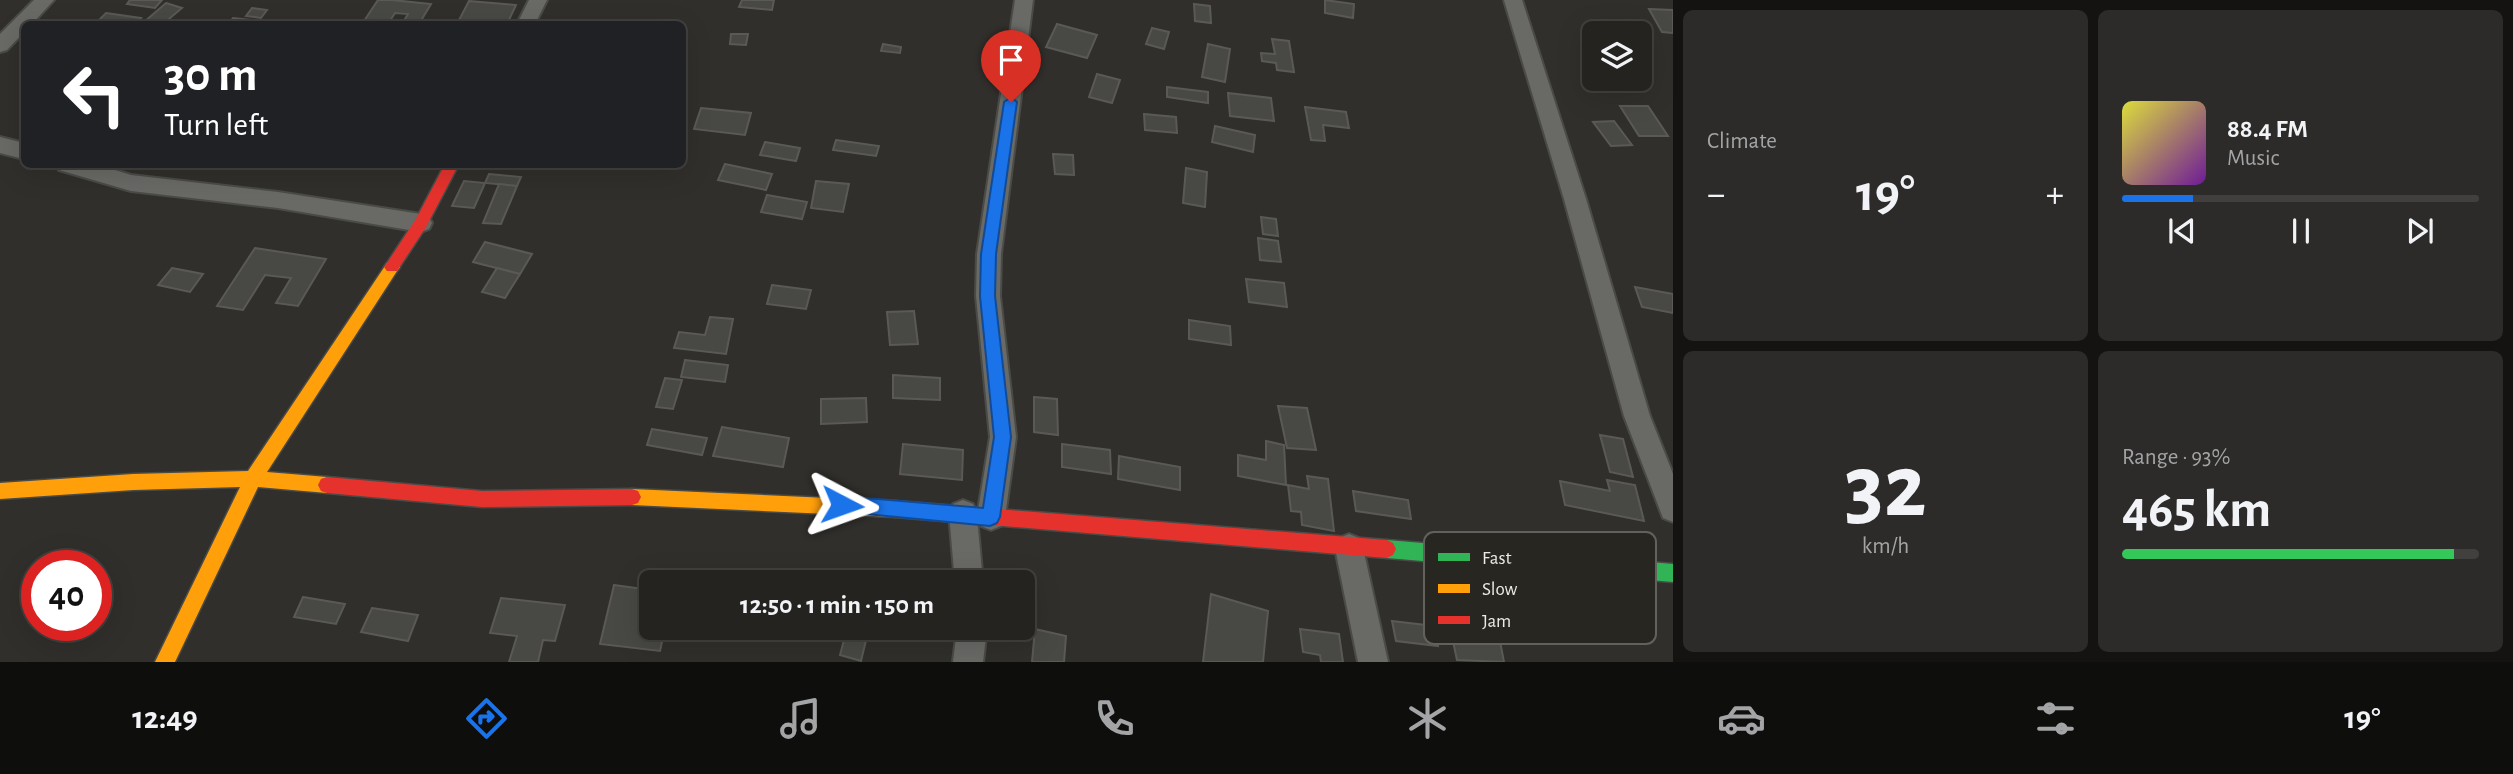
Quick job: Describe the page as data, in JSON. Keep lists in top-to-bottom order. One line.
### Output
{"legend":["Fast","Slow","Jam"],"page":{"tile":["Climate",["32","km/h"],["Range · 93%","465 km"]],"turn":["30 m","Turn left"],"song":["88.4 FM","Music"],"heat":["−","19°","+"],"limit":"40","trip":"12:50 · 1 min · 150 m","tabs":["12:49","19°"]}}
